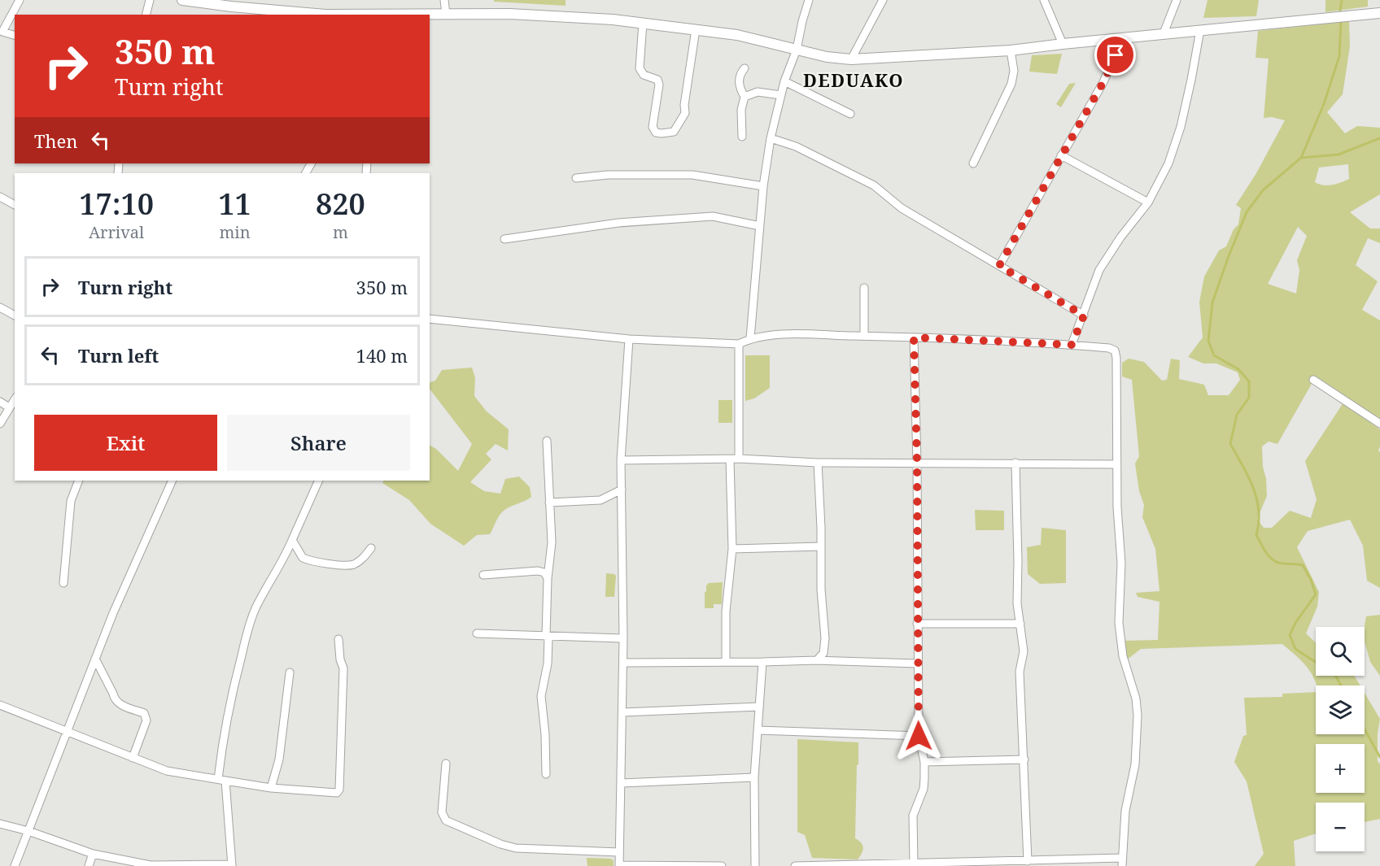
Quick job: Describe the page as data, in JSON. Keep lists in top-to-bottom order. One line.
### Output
{"districts":["DEDUAKO"],"page":{"turn":["350 m","Turn right"],"then":"Then","eta":["17:10","Arrival","11","min","820","m"],"list":[{"name":"Turn right","value":"350 m"},{"name":"Turn left","value":"140 m"}],"buttons":["Exit","Share"],"map_buttons":["+","−"]}}
